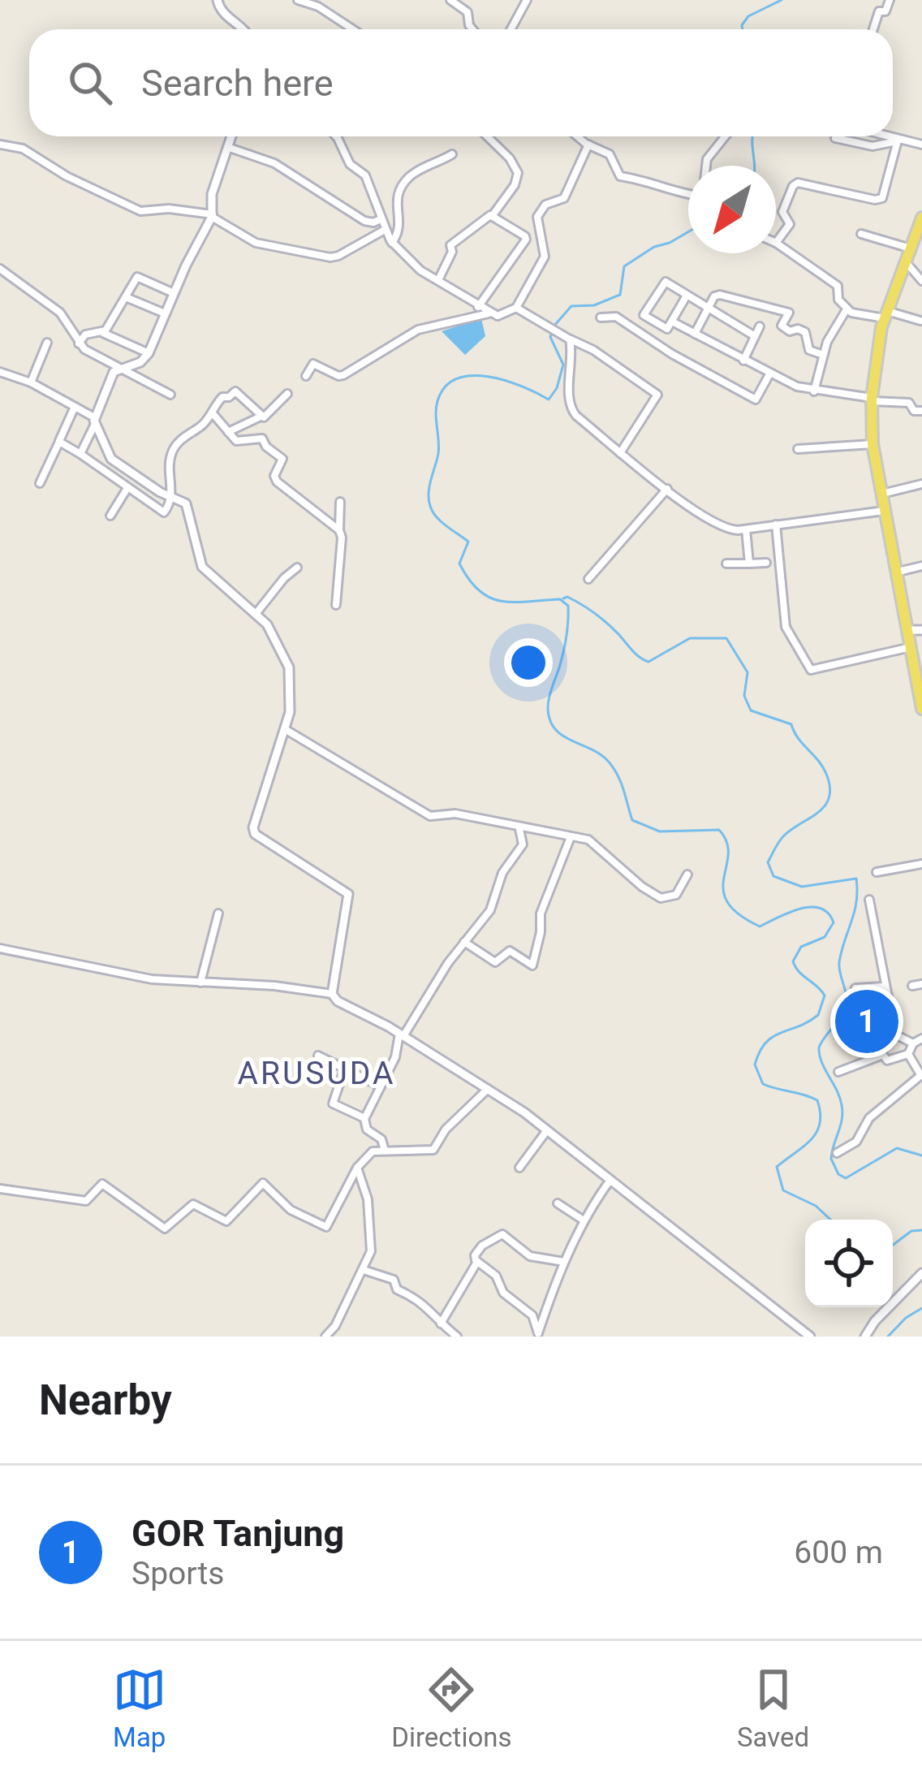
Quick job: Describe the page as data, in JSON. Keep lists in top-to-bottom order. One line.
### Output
{"districts":["ARUSUDA"],"north":"bottom left","page":{"search":"Search here","pins":"1","heading":"Nearby","list":[{"mark":"1","name":"GOR Tanjung","note":"Sports","value":"600 m"}],"nav":["Map","Directions","Saved"]}}
